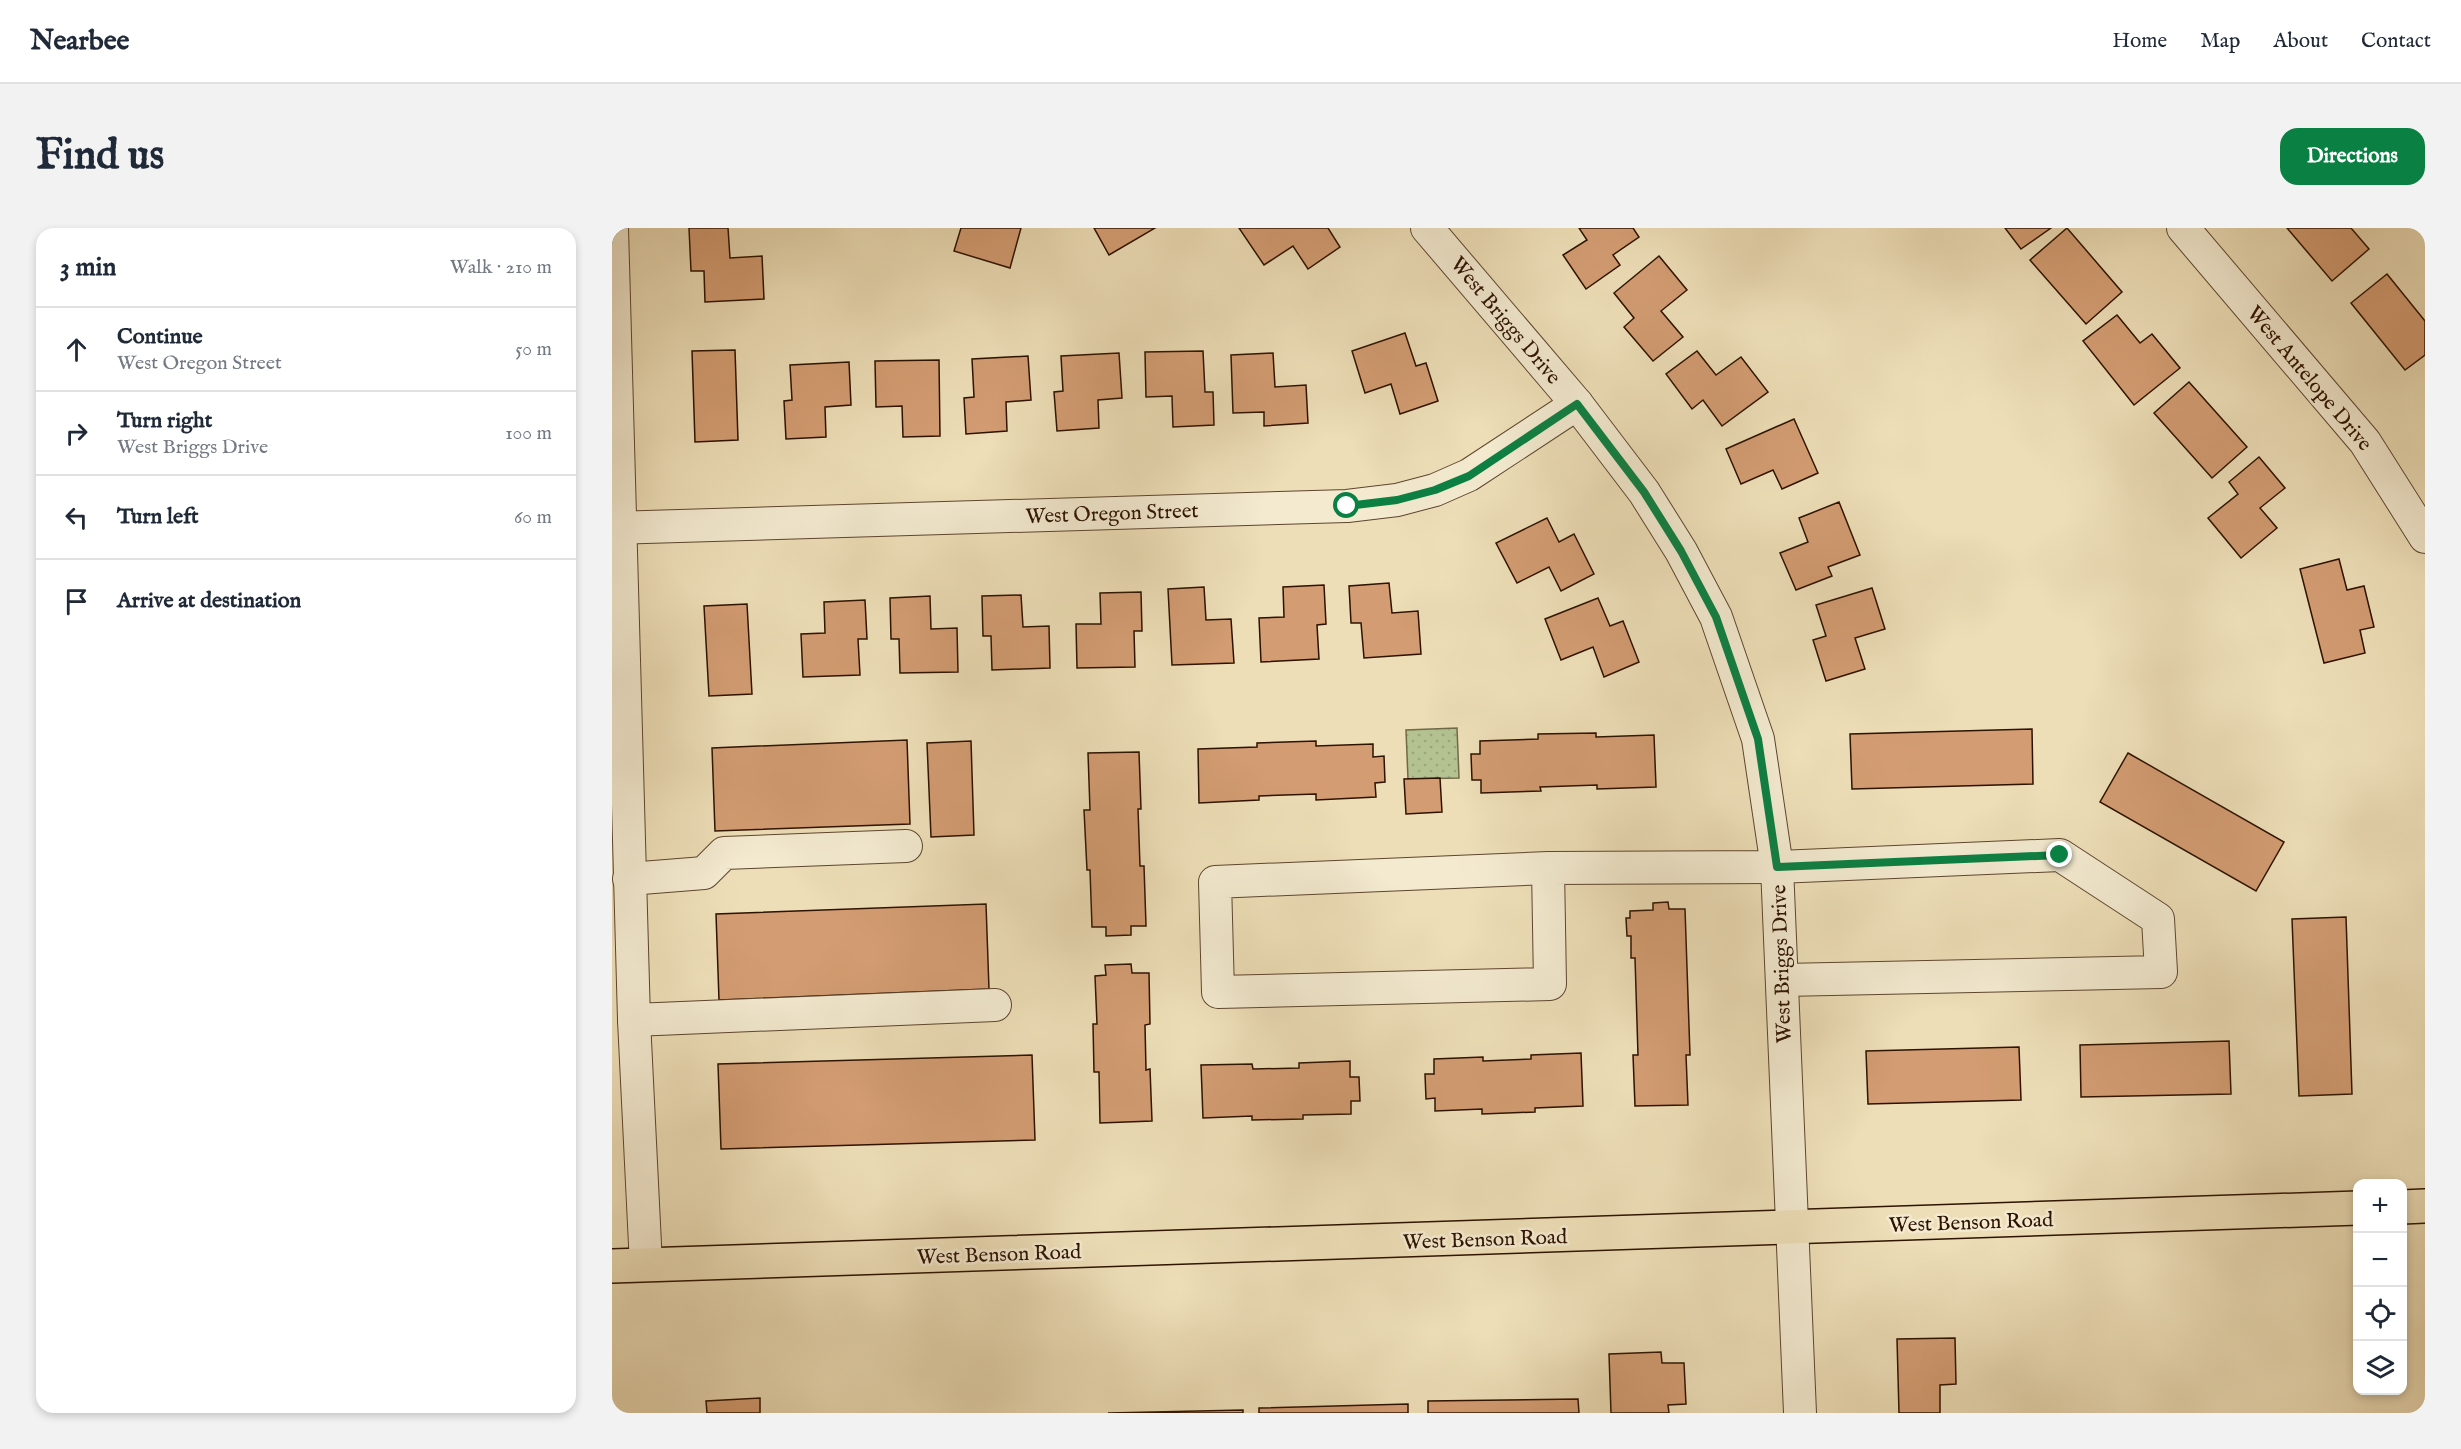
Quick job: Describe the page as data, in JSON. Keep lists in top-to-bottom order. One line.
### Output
{"streets":{"main road":["West Benson Road"],"street":["West Briggs Drive","West Antelope Drive","West Oregon Street"]},"crossings":[["West Briggs Drive","West Oregon Street"],["West Briggs Drive","West Benson Road"]],"page":{"header":"Nearbee","nav":["Home","Map","About","Contact"],"buttons":"Directions","title":"Find us","heading":["3 min","Walk · 210 m"],"list":[["Continue","West Oregon Street","50 m"],["Turn right","West Briggs Drive","100 m"],["Turn left","60 m"],"Arrive at destination"],"map_buttons":["+","−"]}}
